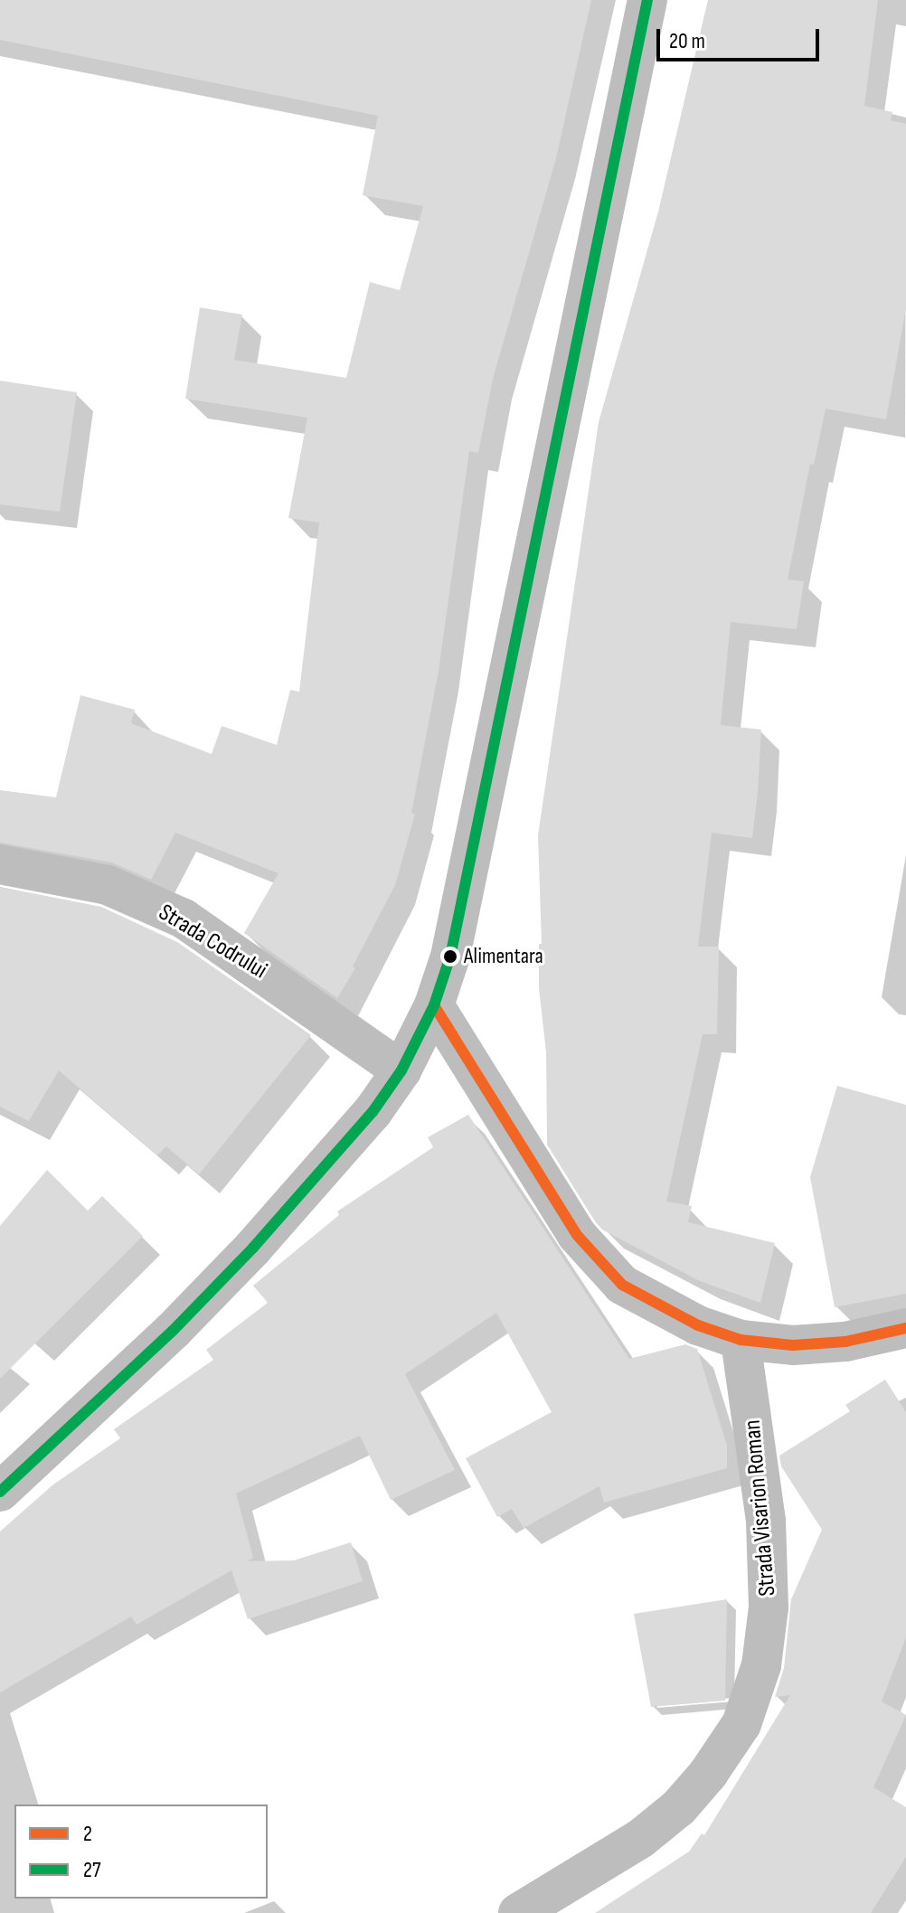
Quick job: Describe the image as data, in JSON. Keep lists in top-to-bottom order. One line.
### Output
{"streets":{"street":["Strada Codrului","Strada Visarion Roman"]},"places":["Alimentara"],"lines":["transit line 27","transit line 2"],"legend":["2","27"],"scale_bar":"20 m"}
